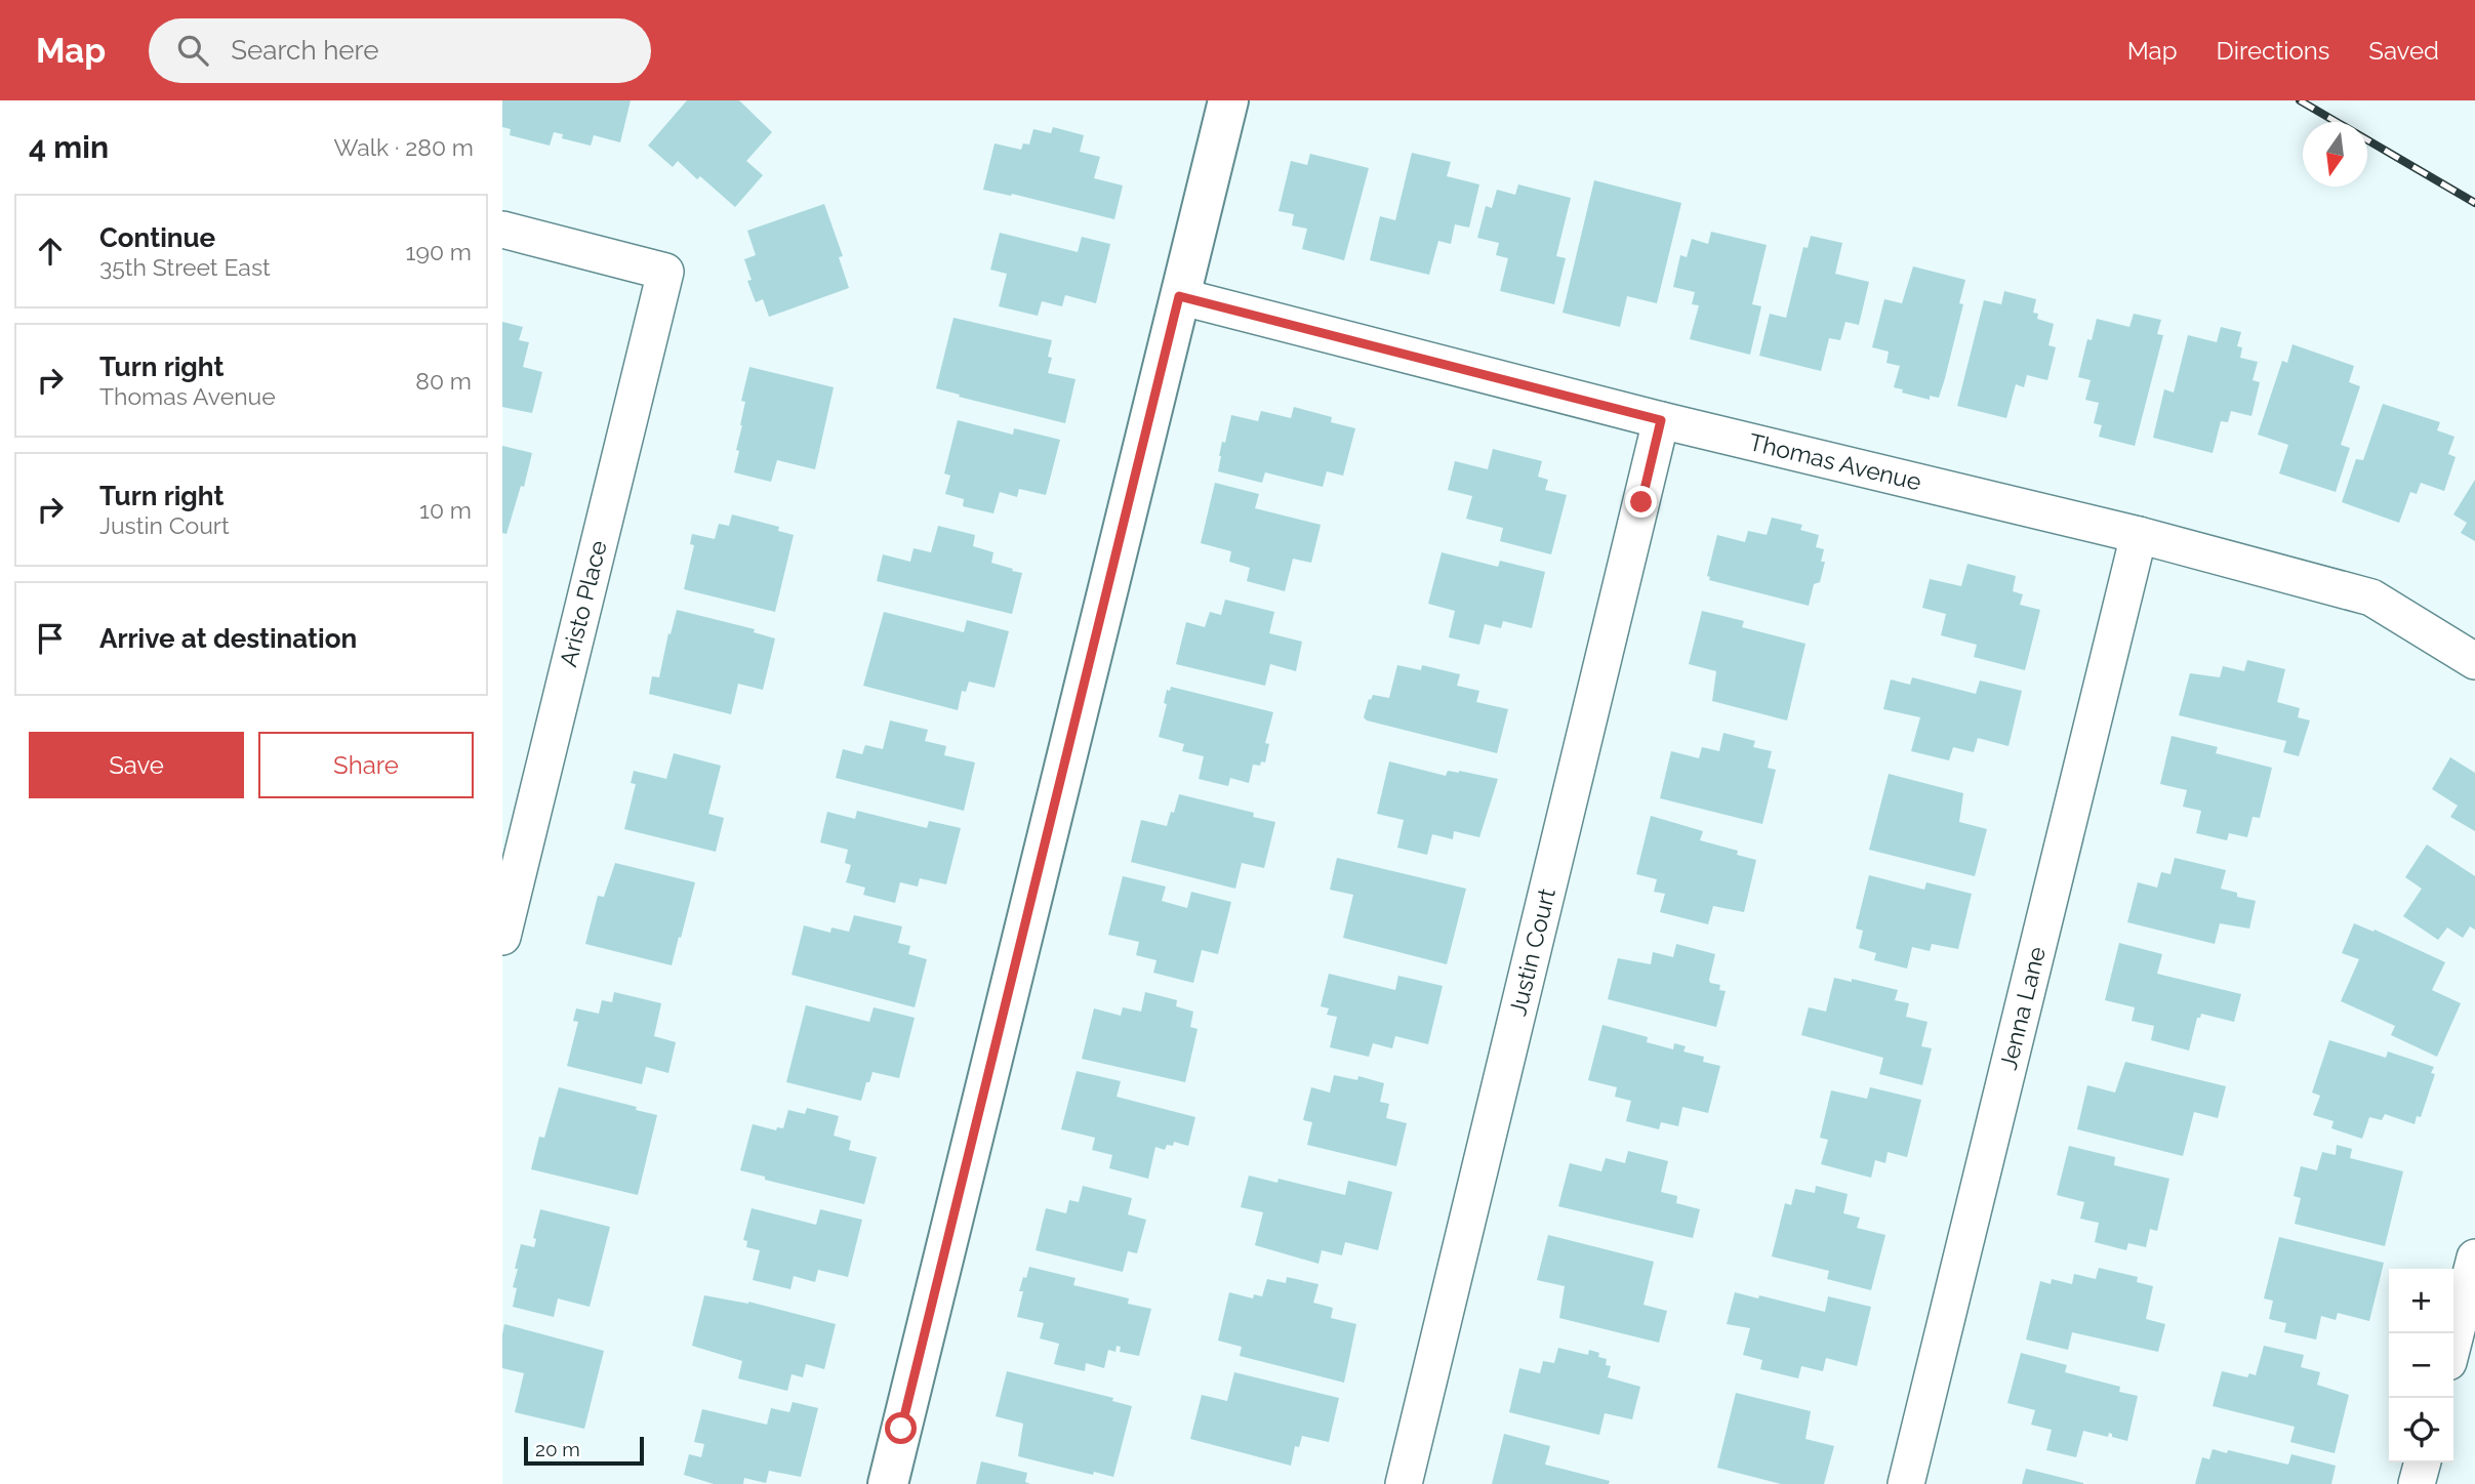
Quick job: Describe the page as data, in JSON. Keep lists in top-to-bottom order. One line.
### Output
{"streets":{"street":["Thomas Avenue","Aristo Place","Justin Court","Jenna Lane"]},"crossings":[["Thomas Avenue","Justin Court"],["Thomas Avenue","Jenna Lane"]],"scale_bar":"20 m","north":"bottom","page":{"header":"Map","search":"Search here","nav":["Map","Directions","Saved"],"heading":["4 min","Walk · 280 m"],"list":[["Continue","35th Street East","190 m"],["Turn right","Thomas Avenue","80 m"],["Turn right","Justin Court","10 m"],"Arrive at destination"],"buttons":["Save","Share"],"map_buttons":["+","−"],"scale":"20 m"}}
